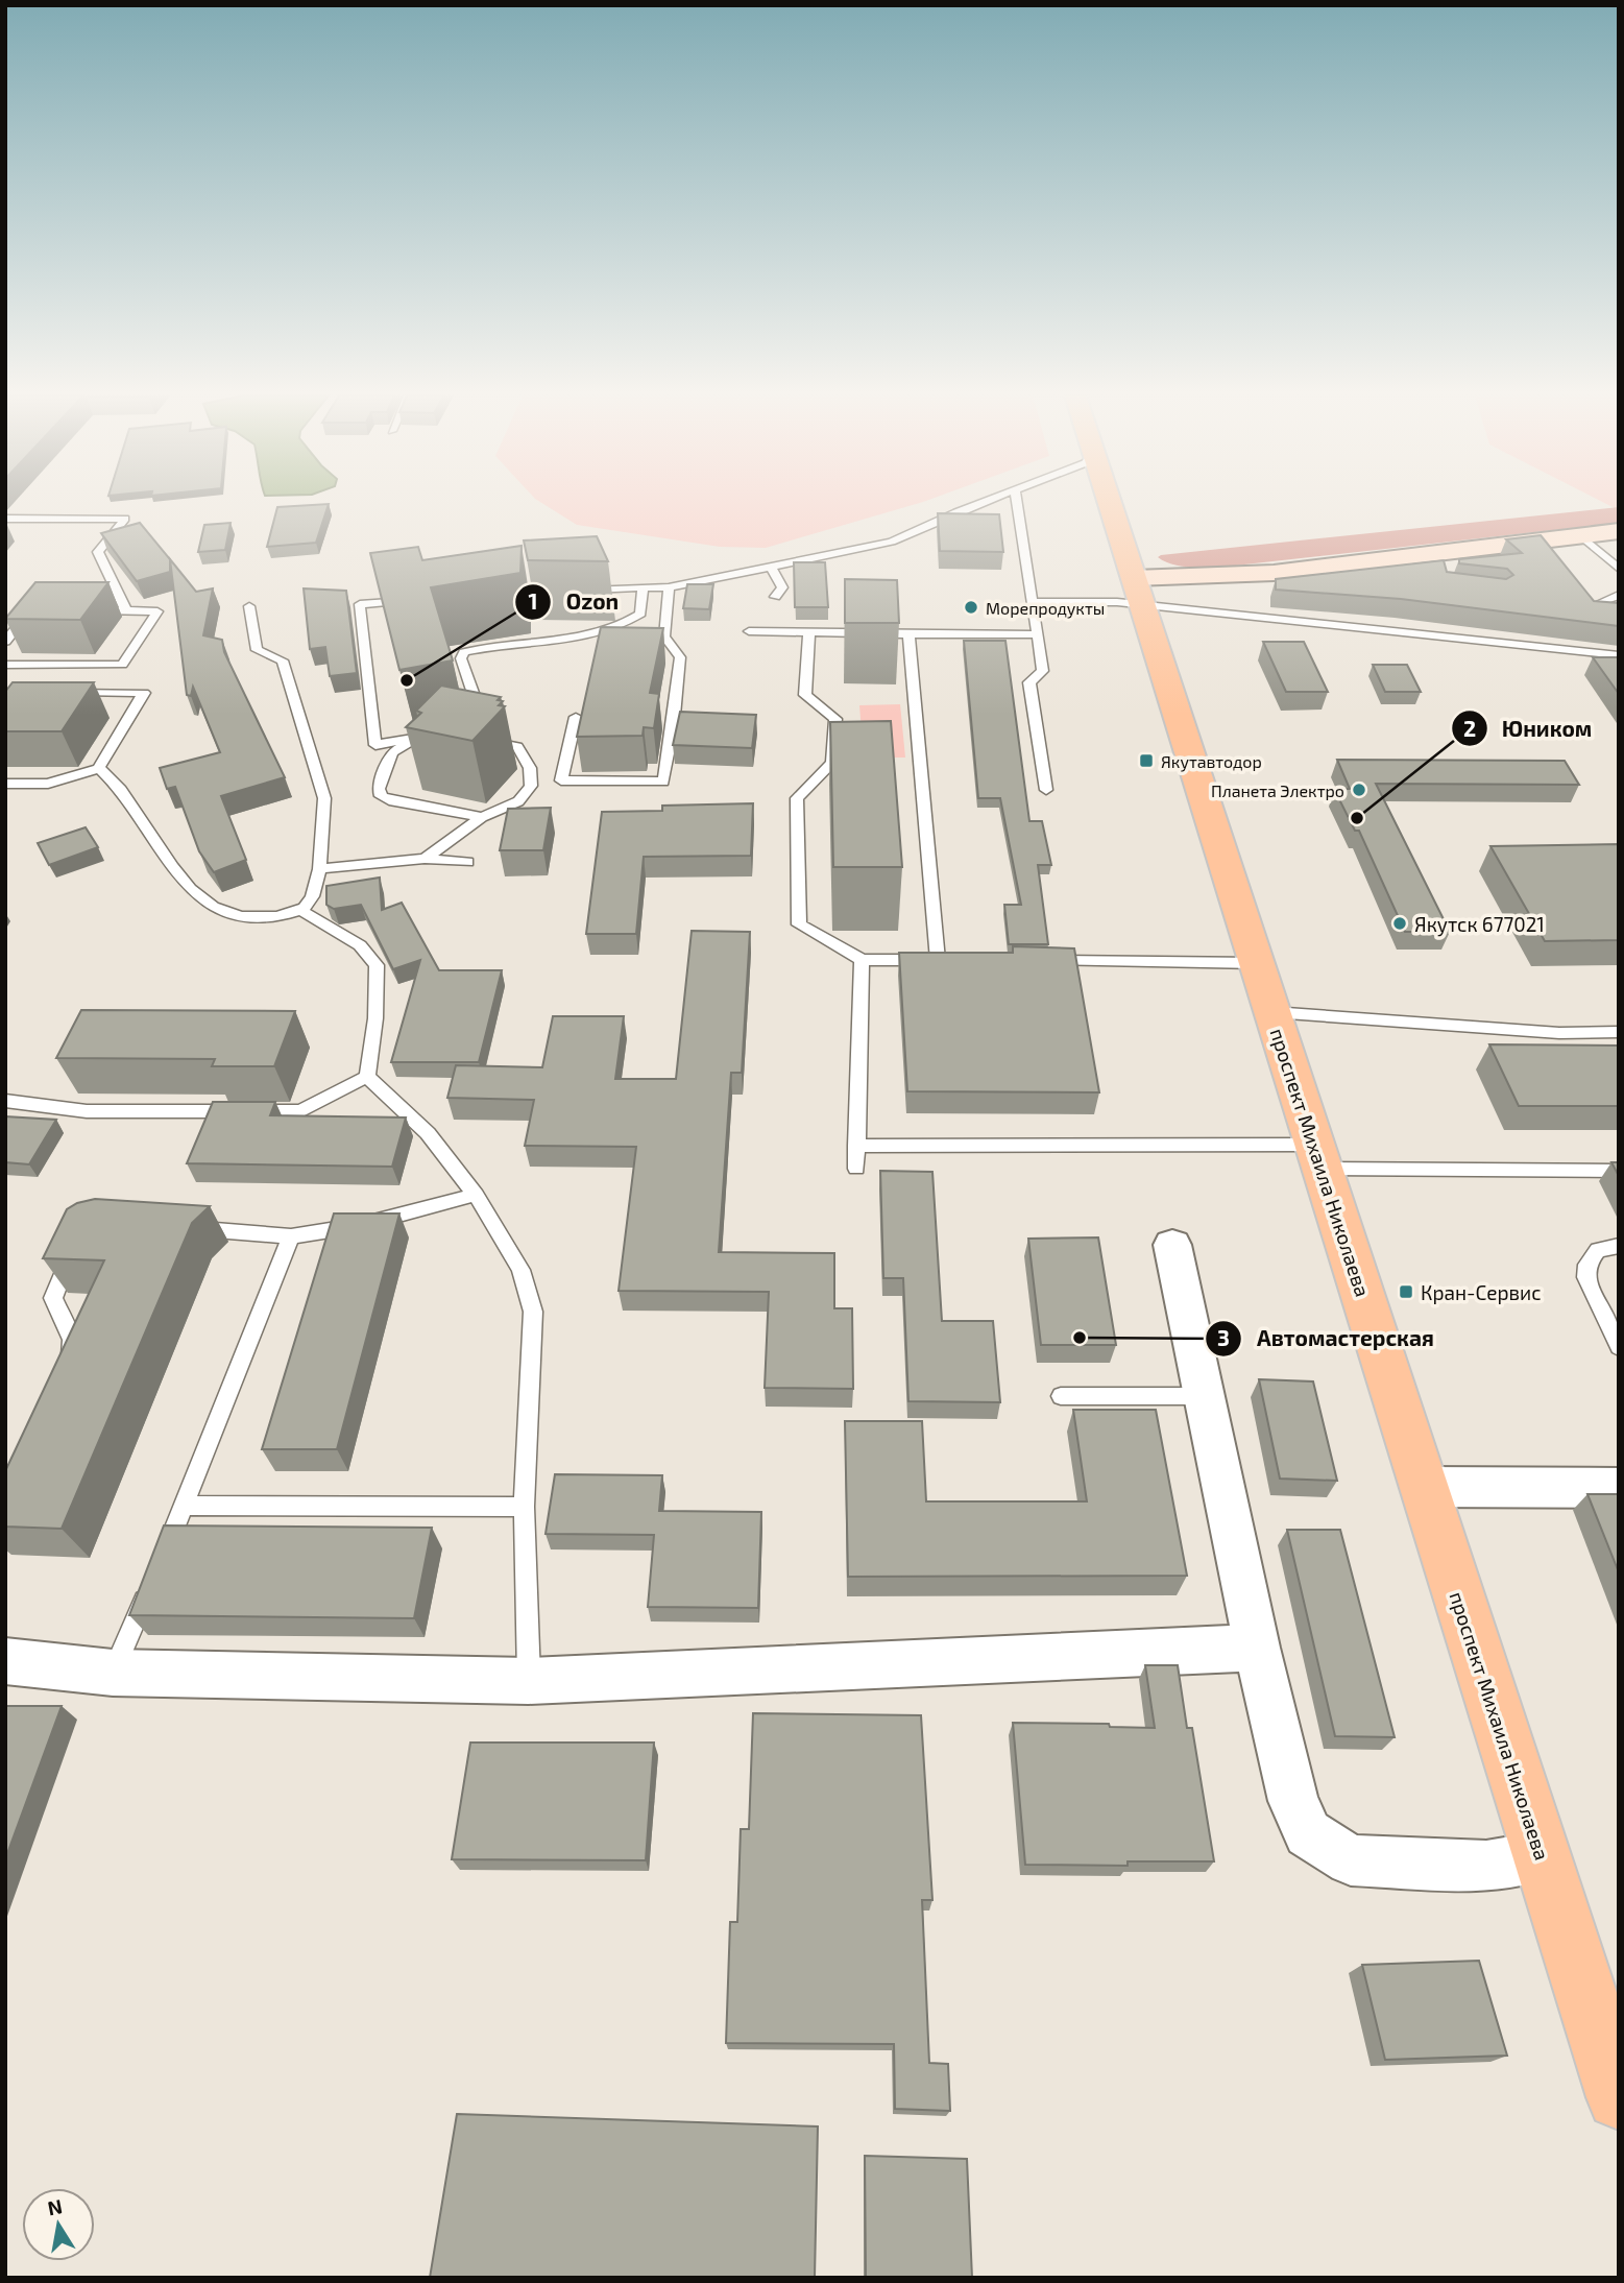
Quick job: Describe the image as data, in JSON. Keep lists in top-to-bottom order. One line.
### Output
{"streets":{"main road":["проспект Михаила Николаева"]},"places":{"other":["Морепродукты","Ozon","Планета Электро","Юником","Якутск 677021","Автомастерская"],"transit":["Якутавтодор","Кран-Сервис"]},"north":"top"}
